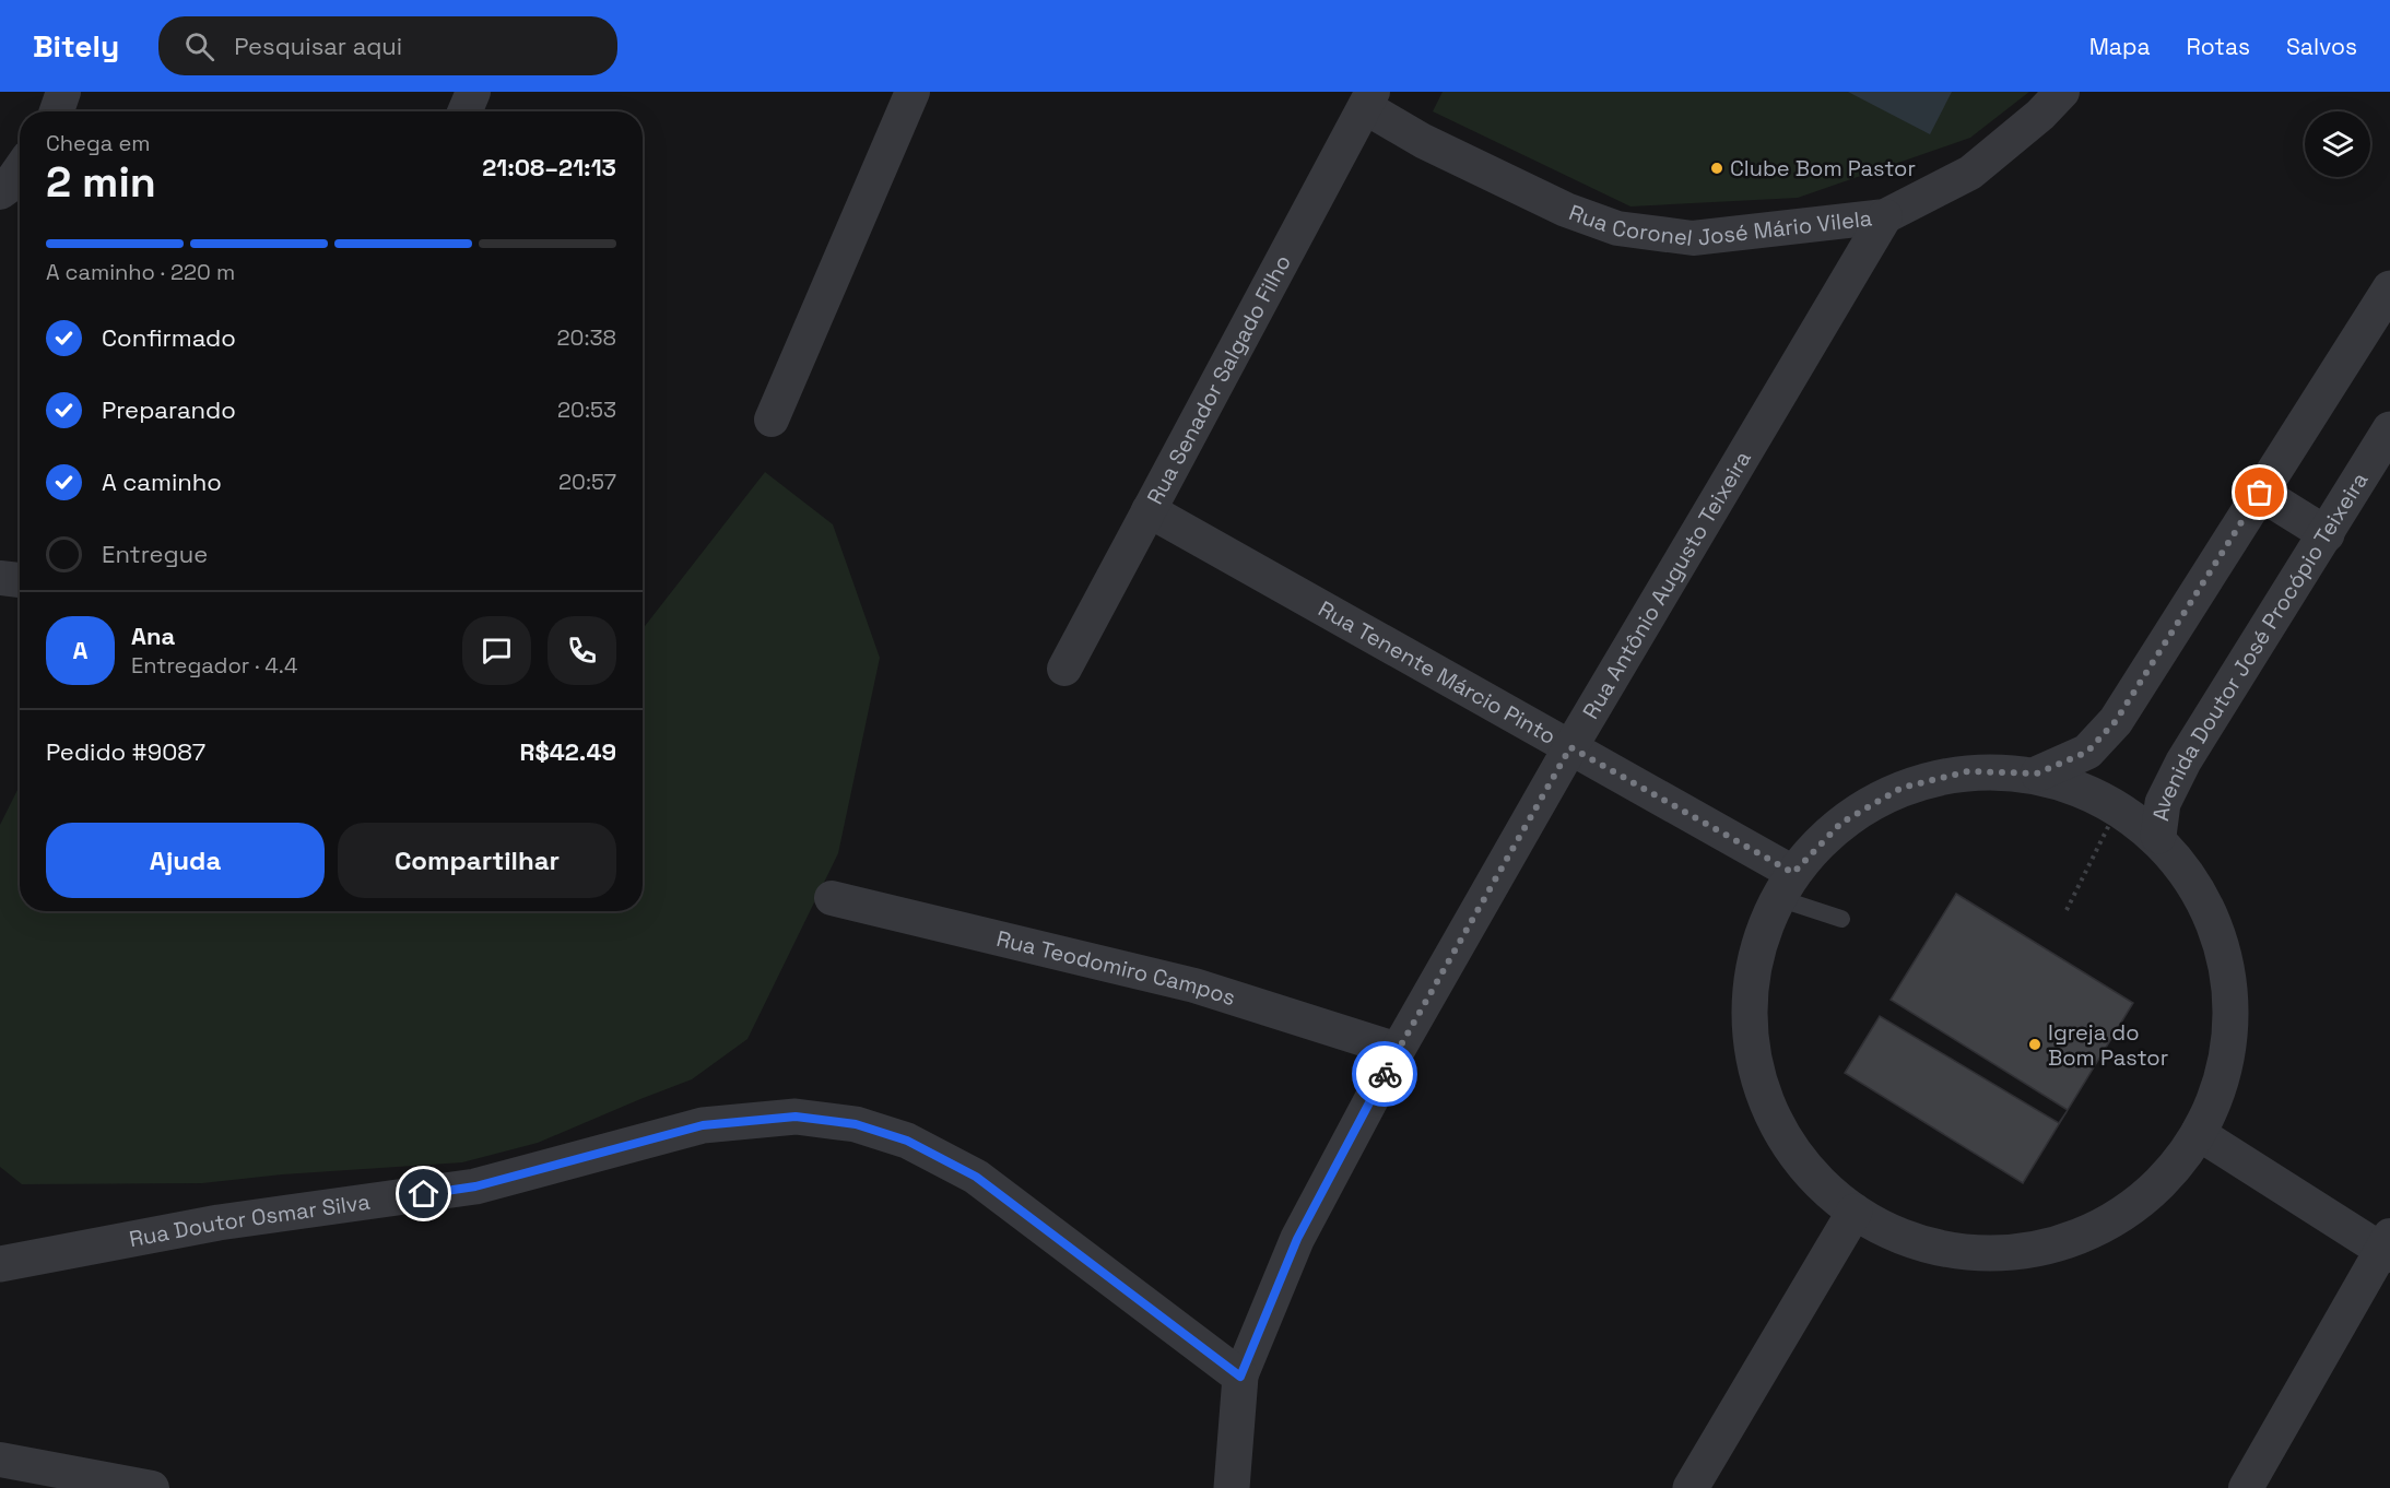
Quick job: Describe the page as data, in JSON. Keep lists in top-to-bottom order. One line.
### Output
{"streets":{"street":["Rua Coronel José Mário Vilela","Rua Senador Salgado Filho","Rua Antônio Augusto Teixeira","Avenida Doutor José Procópio Teixeira","Rua Tenente Márcio Pinto","Rua Teodomiro Campos","Rua Doutor Osmar Silva"]},"crossings":[["Rua Coronel José Mário Vilela","Rua Senador Salgado Filho"],["Rua Coronel José Mário Vilela","Rua Antônio Augusto Teixeira"],["Rua Senador Salgado Filho","Rua Tenente Márcio Pinto"],["Rua Antônio Augusto Teixeira","Rua Tenente Márcio Pinto"],["Rua Antônio Augusto Teixeira","Rua Teodomiro Campos"],["Rua Antônio Augusto Teixeira","Rua Doutor Osmar Silva"]],"places":["Clube Bom Pastor","Igreja do Bom Pastor"],"page":{"header":"Bitely","search":"Pesquisar aqui","nav":["Mapa","Rotas","Salvos"],"heading":["2 min","Chega em","21:08–21:13"],"panel":["Ana","Entregador · 4.4","Pedido #9087","R$42.49"],"bar":"A caminho · 220 m","list":[["Confirmado","20:38"],["Preparando","20:53"],["A caminho","20:57"],"Entregue"],"round":"A","buttons":["Ajuda","Compartilhar"]}}
